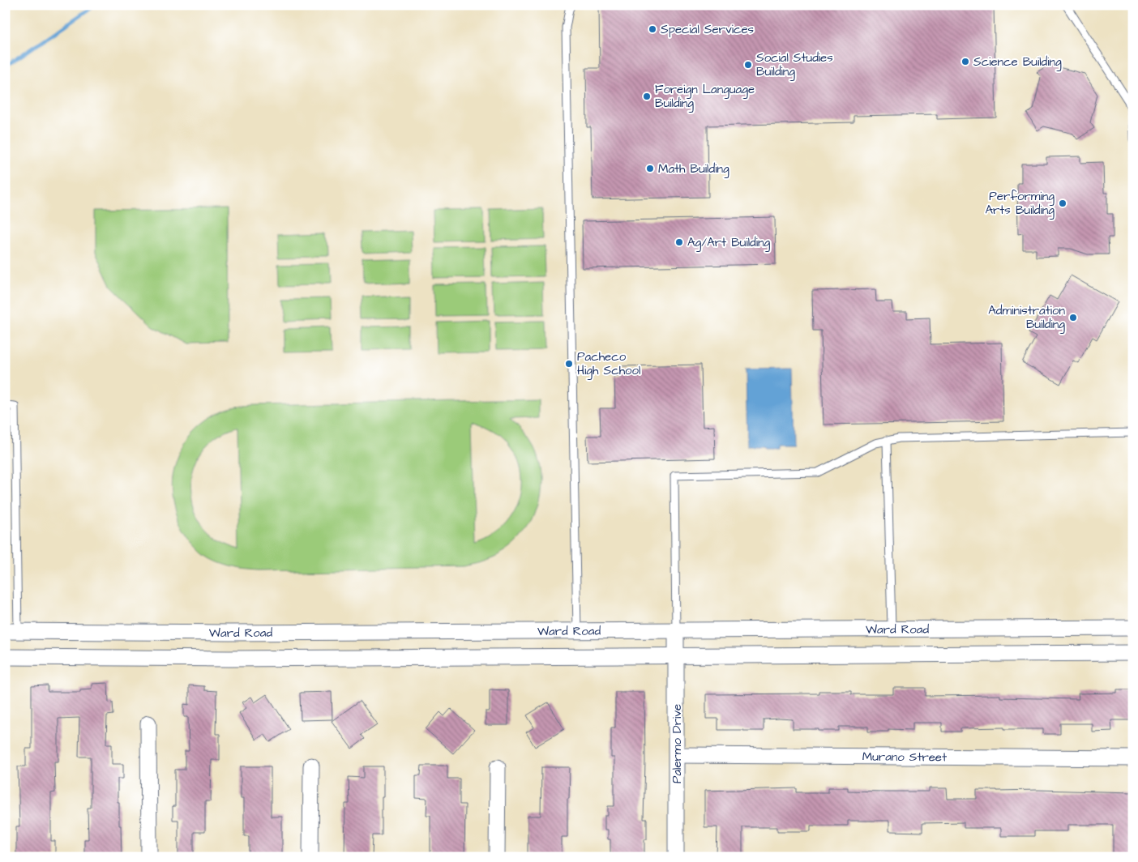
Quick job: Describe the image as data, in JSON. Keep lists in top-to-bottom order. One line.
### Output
{"streets":{"street":["Ward Road","Palermo Drive","Murano Street"]},"crossings":[["Ward Road","Palermo Drive"],["Palermo Drive","Murano Street"]],"places":["Special Services","Science Building","Social Studies Building","Foreign Language Building","Math Building","Performing Arts Building","Ag/Art Building","Administration Building","Pacheco High School"]}
